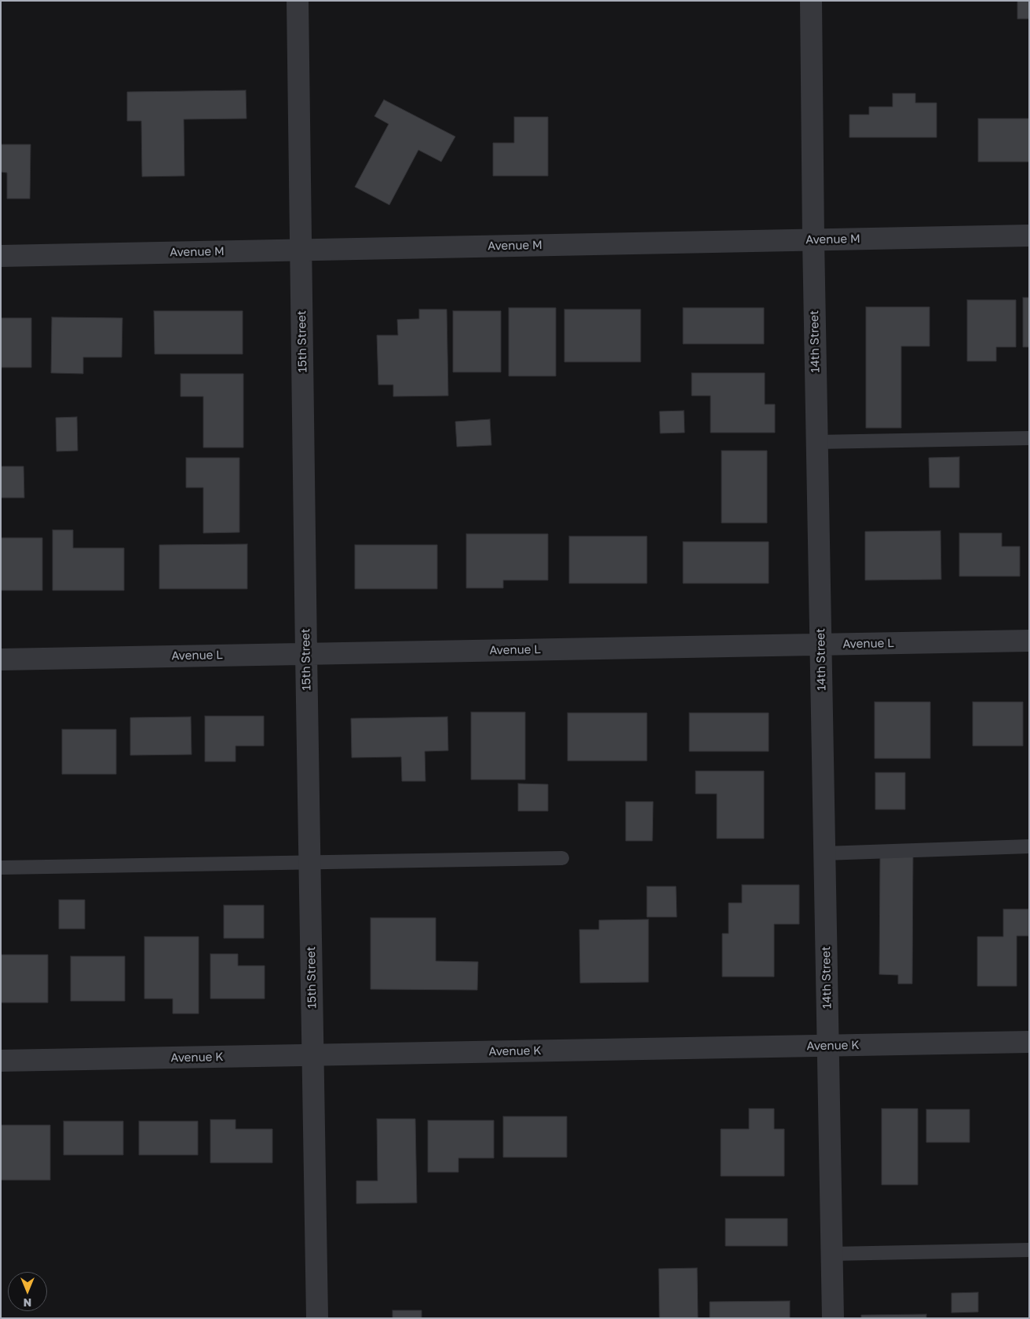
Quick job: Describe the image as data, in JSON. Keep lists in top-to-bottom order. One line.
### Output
{"streets":{"street":["Avenue M","15th Street","14th Street","Avenue L","Avenue K"]},"crossings":[["Avenue M","15th Street"],["Avenue M","14th Street"],["15th Street","Avenue L"],["15th Street","Avenue K"],["14th Street","Avenue L"],["14th Street","Avenue K"]],"north":"bottom"}
